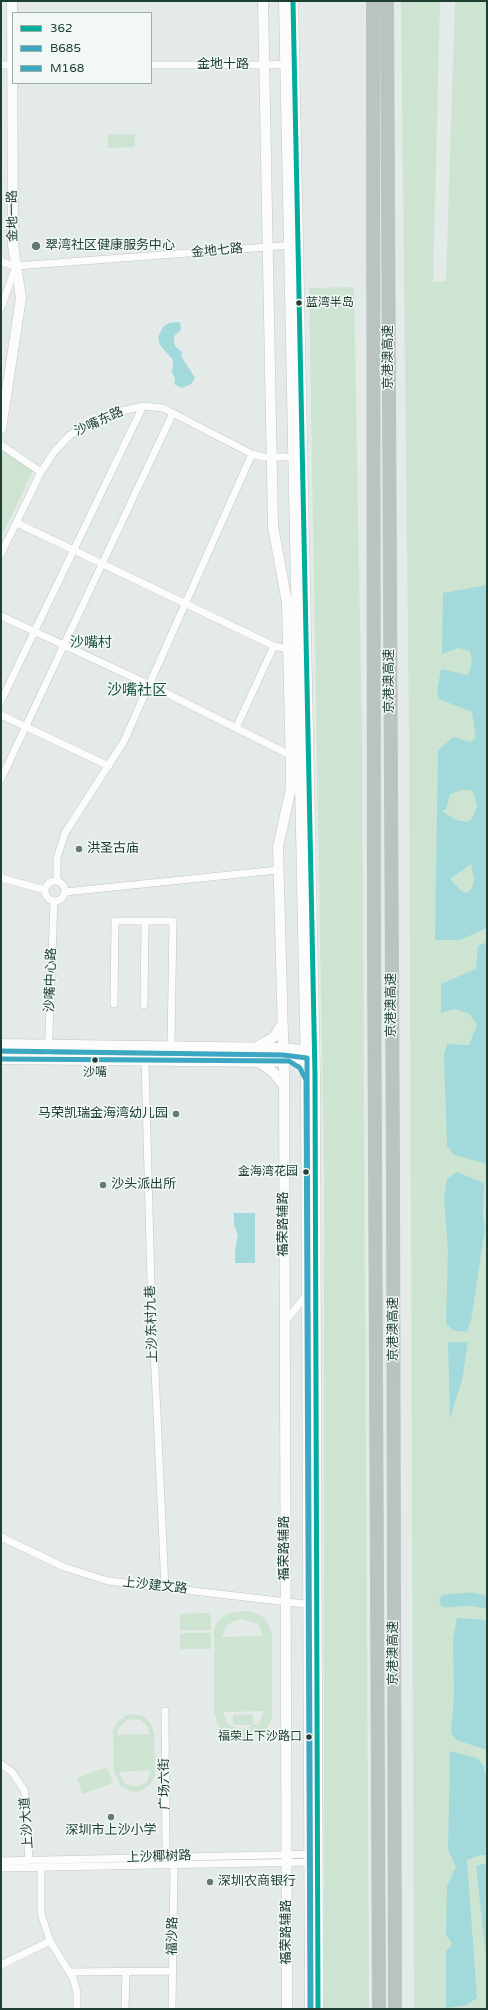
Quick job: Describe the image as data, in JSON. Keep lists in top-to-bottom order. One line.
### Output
{"streets":{"highway":["京港澳高速"],"main road":["金地一路","福荣路辅路"],"street":["金地十路","金地七路","沙嘴东路","沙嘴中心路","上沙东村九巷","上沙建文路","广场六街","上沙大道","上沙椰树路","福沙路"]},"crossings":[["金地一路","金地七路"],["福荣路辅路","上沙建文路"],["福荣路辅路","上沙椰树路"],["上沙东村九巷","上沙建文路"],["广场六街","上沙椰树路"],["上沙大道","上沙椰树路"],["上沙椰树路","福沙路"]],"districts":["沙嘴村","沙嘴社区"],"places":["翠湾社区健康服务中心","蓝湾半岛","洪圣古庙","沙嘴","马荣凯瑞金海湾幼儿园","金海湾花园","沙头派出所","福荣上下沙路口","深圳市上沙小学","深圳农商银行"],"lines":["transit line 362","transit line B685","transit line M168"],"legend":["362","B685","M168"]}
